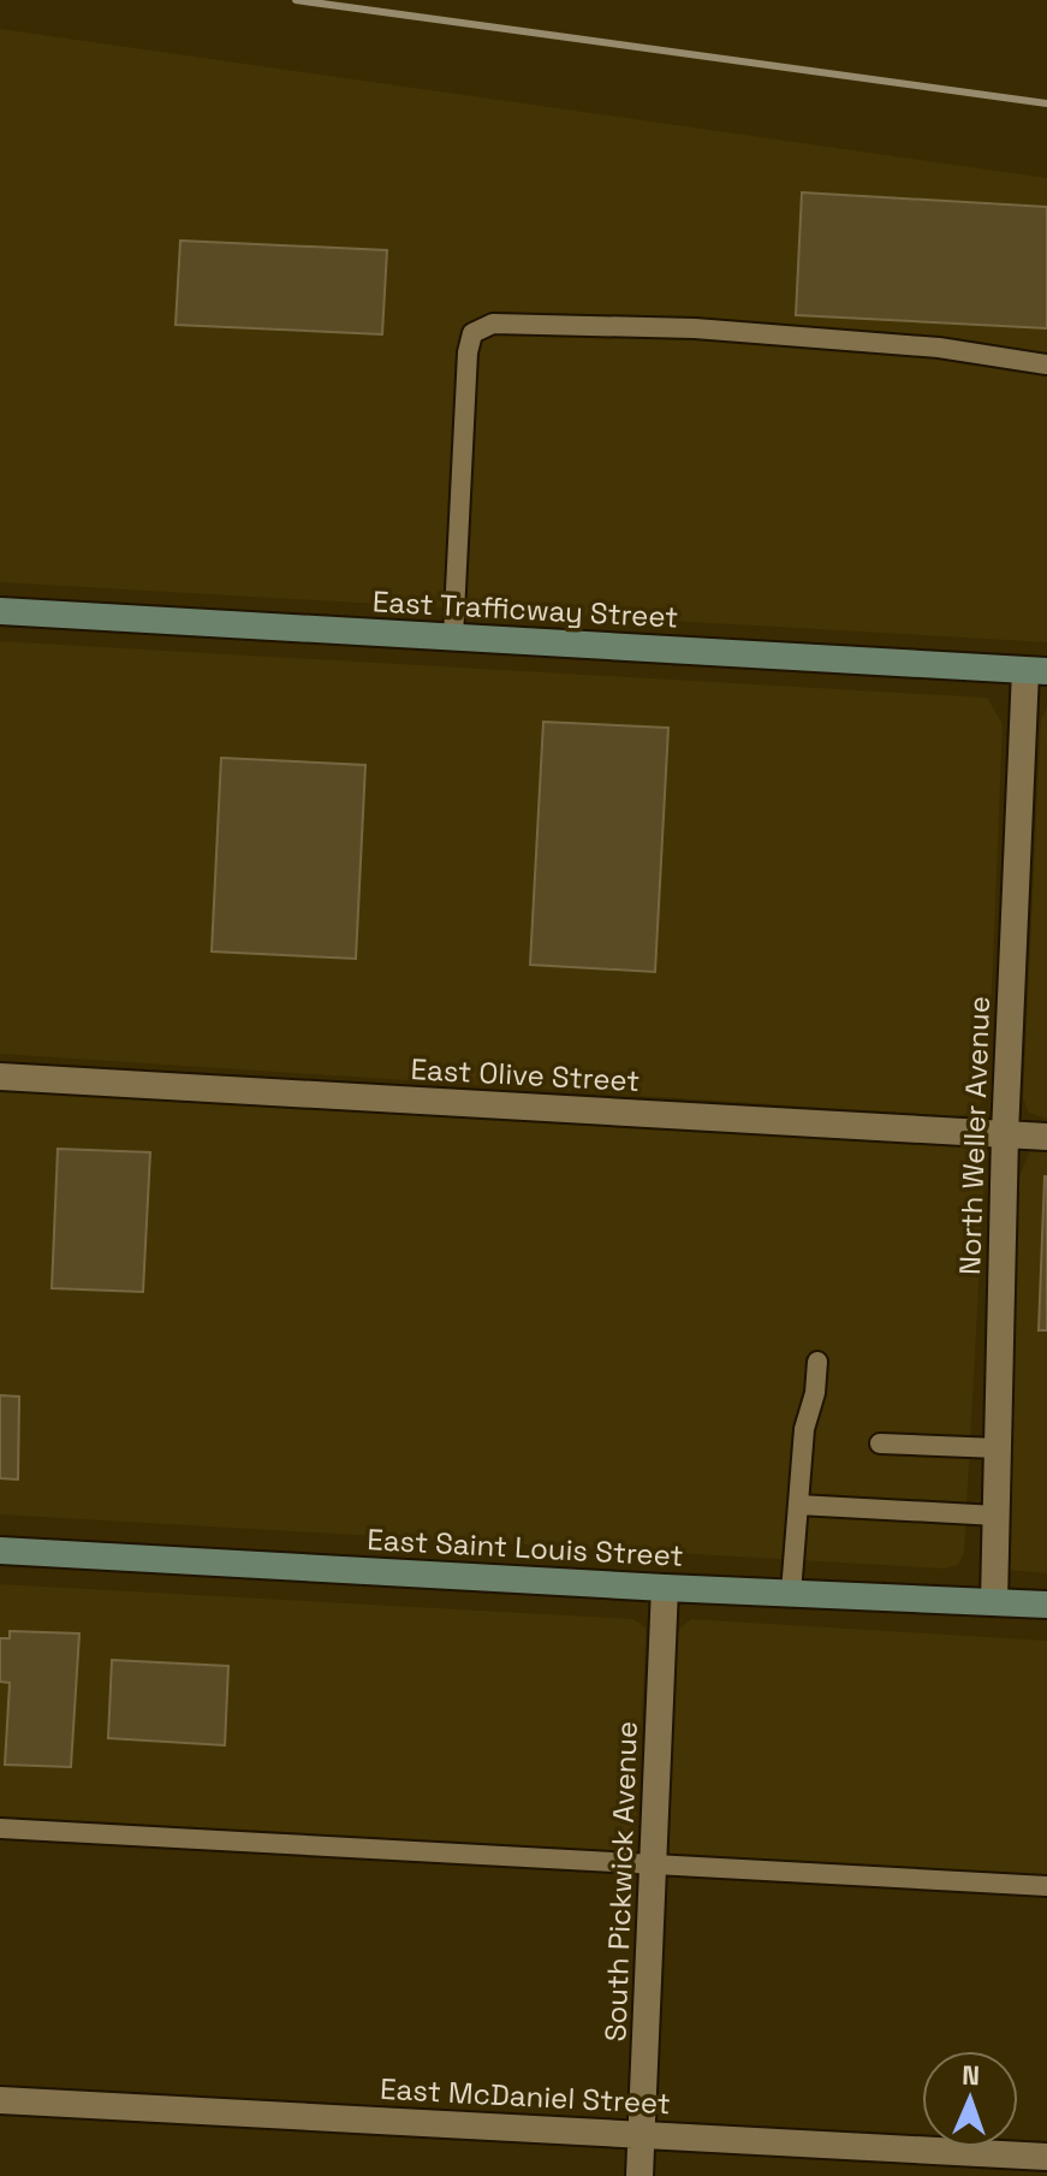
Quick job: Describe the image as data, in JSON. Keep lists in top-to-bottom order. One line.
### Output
{"streets":{"main road":["East Trafficway Street","East Saint Louis Street"],"street":["East Olive Street","North Weller Avenue","South Pickwick Avenue","East McDaniel Street"]},"crossings":[["East Trafficway Street","North Weller Avenue"],["East Olive Street","North Weller Avenue"],["North Weller Avenue","East Saint Louis Street"],["East Saint Louis Street","South Pickwick Avenue"],["South Pickwick Avenue","East McDaniel Street"]],"north":"top"}
